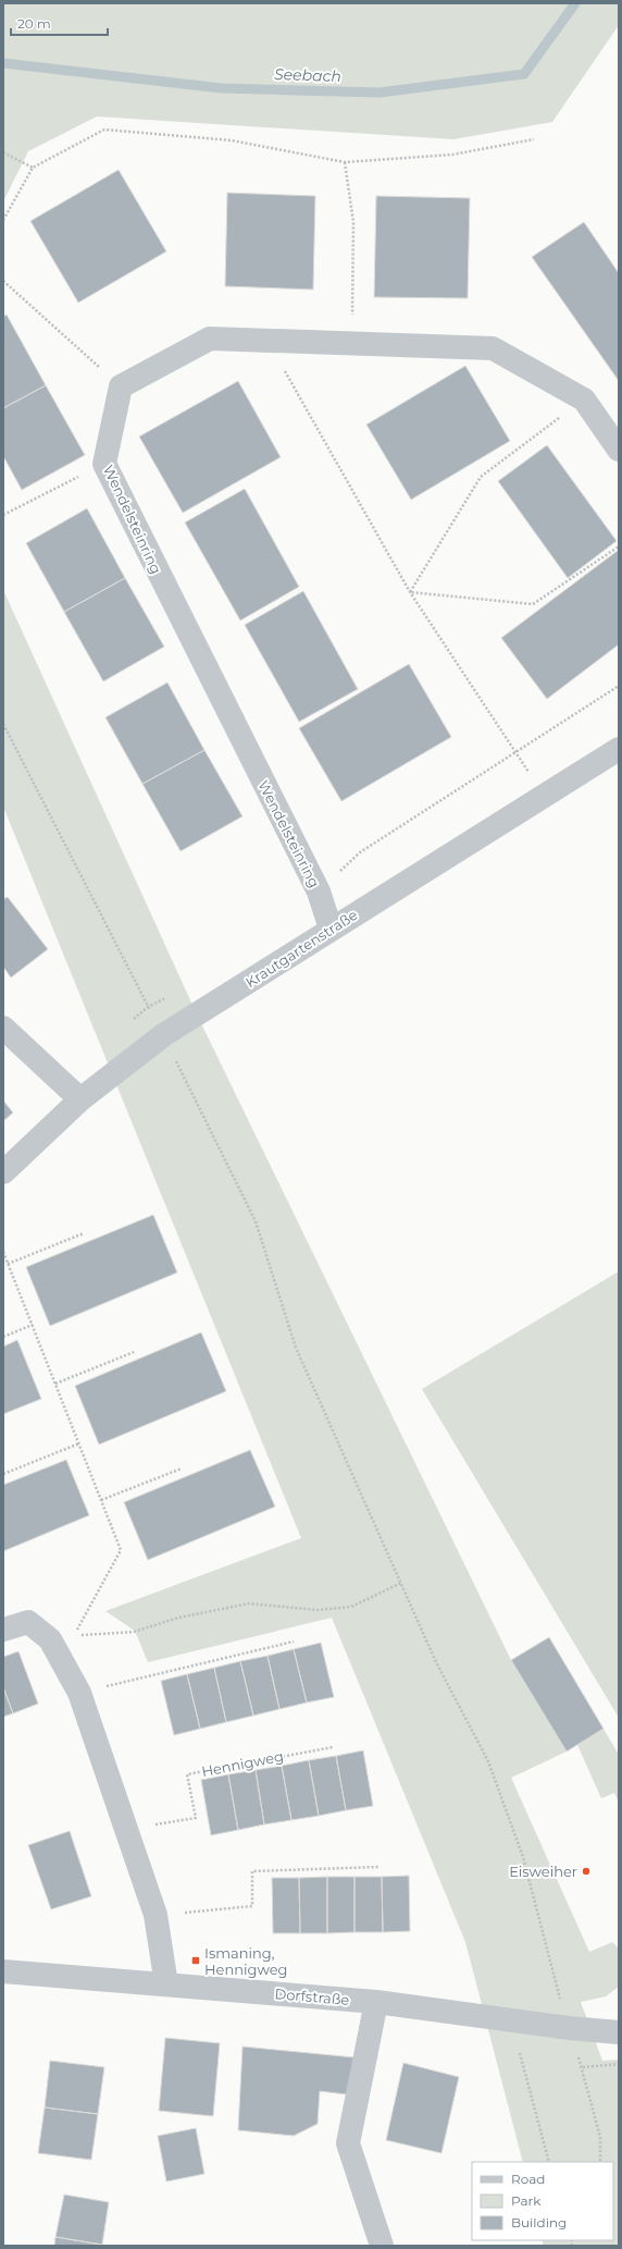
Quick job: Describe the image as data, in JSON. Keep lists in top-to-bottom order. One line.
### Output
{"streets":{"street":["Wendelsteinring","Krautgartenstraße","Dorfstraße"],"path":["Hennigweg"]},"crossings":[["Wendelsteinring","Krautgartenstraße"]],"water":["Seebach"],"places":{"other":["Eisweiher"],"transit":["Ismaning, Hennigweg"]},"legend":["Road","Park","Building"],"scale_bar":"20 m"}
